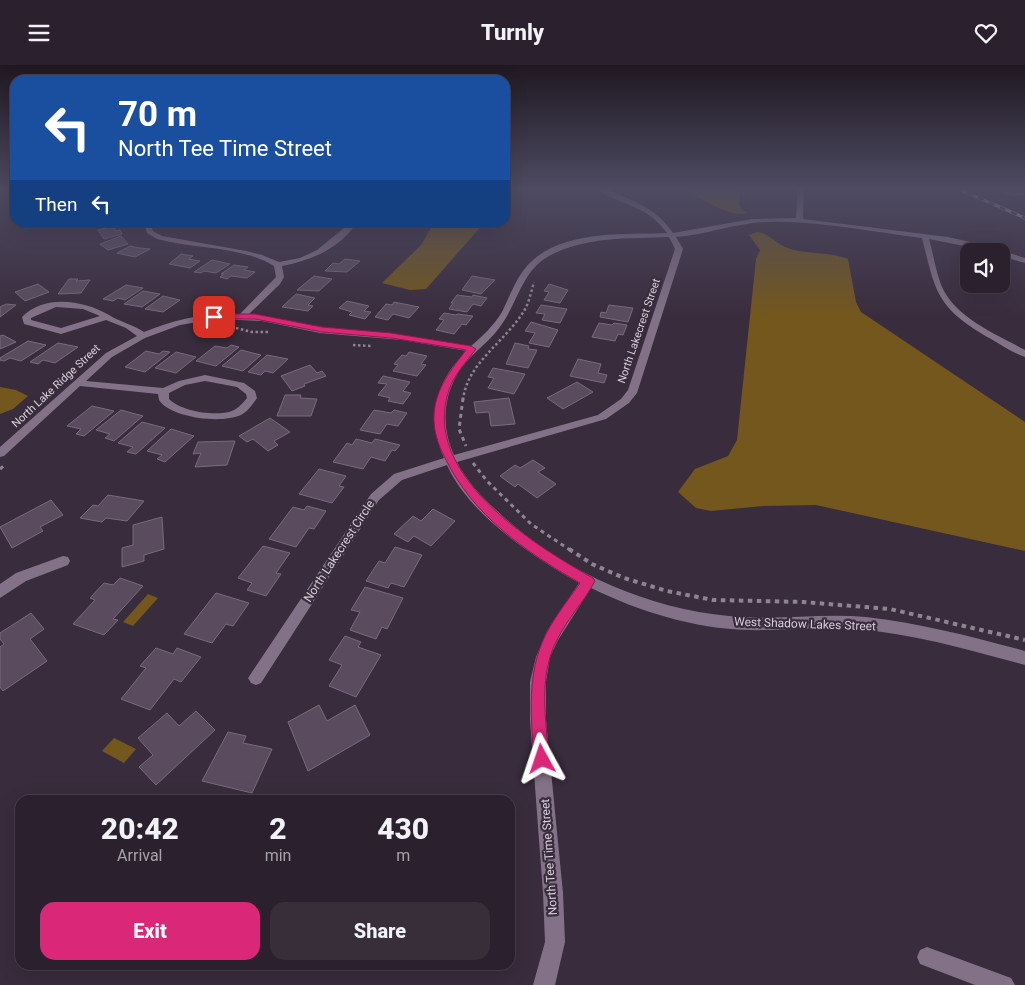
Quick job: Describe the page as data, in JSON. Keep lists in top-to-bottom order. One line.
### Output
{"streets":{"street":["North Lakecrest Street","North Lake Ridge Street","North Lakecrest Circle","West Shadow Lakes Street","North Tee Time Street"]},"crossings":[["North Lakecrest Street","North Lakecrest Circle"],["West Shadow Lakes Street","North Tee Time Street"]],"page":{"header":"Turnly","turn":["70 m","North Tee Time Street"],"then":"Then","eta":["20:42","Arrival","2","min","430","m"],"buttons":["Exit","Share"]}}
